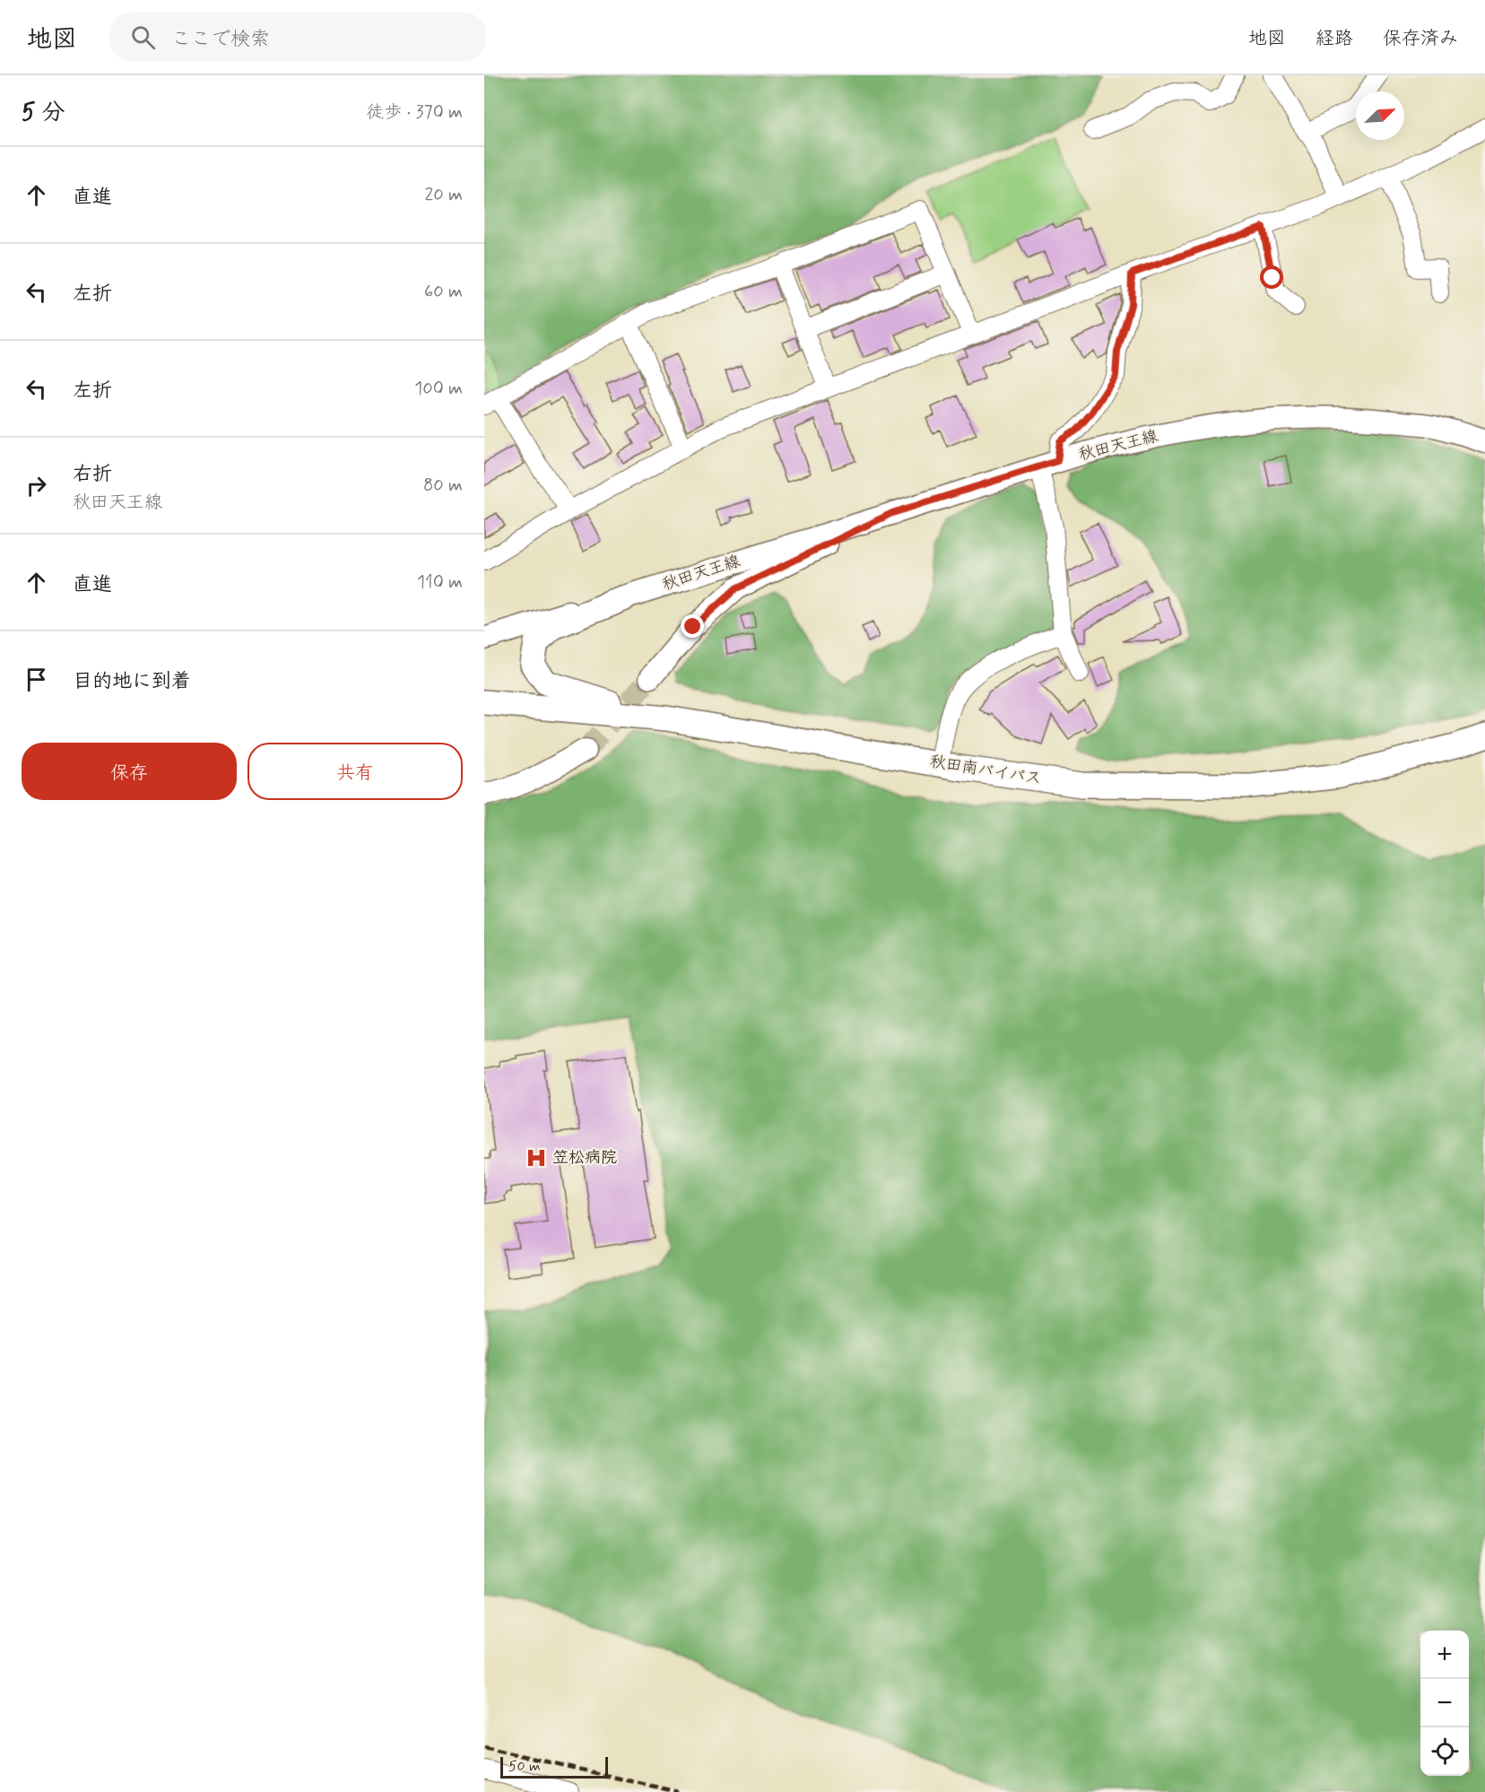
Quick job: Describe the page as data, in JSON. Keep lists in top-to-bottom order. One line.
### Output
{"streets":{"highway":["秋田南バイパス"],"main road":["秋田天王線"]},"places":{"hospital":["笠松病院"]},"scale_bar":"50 m","north":"top right","page":{"header":"地図","search":"ここで検索","nav":["地図","経路","保存済み"],"heading":["5 分","徒歩 · 370 m"],"list":[["直進","20 m"],["左折","60 m"],["左折","100 m"],["右折","秋田天王線","80 m"],["直進","110 m"],"目的地に到着"],"buttons":["保存","共有"],"map_buttons":["+","−"],"scale":"50 m"}}
